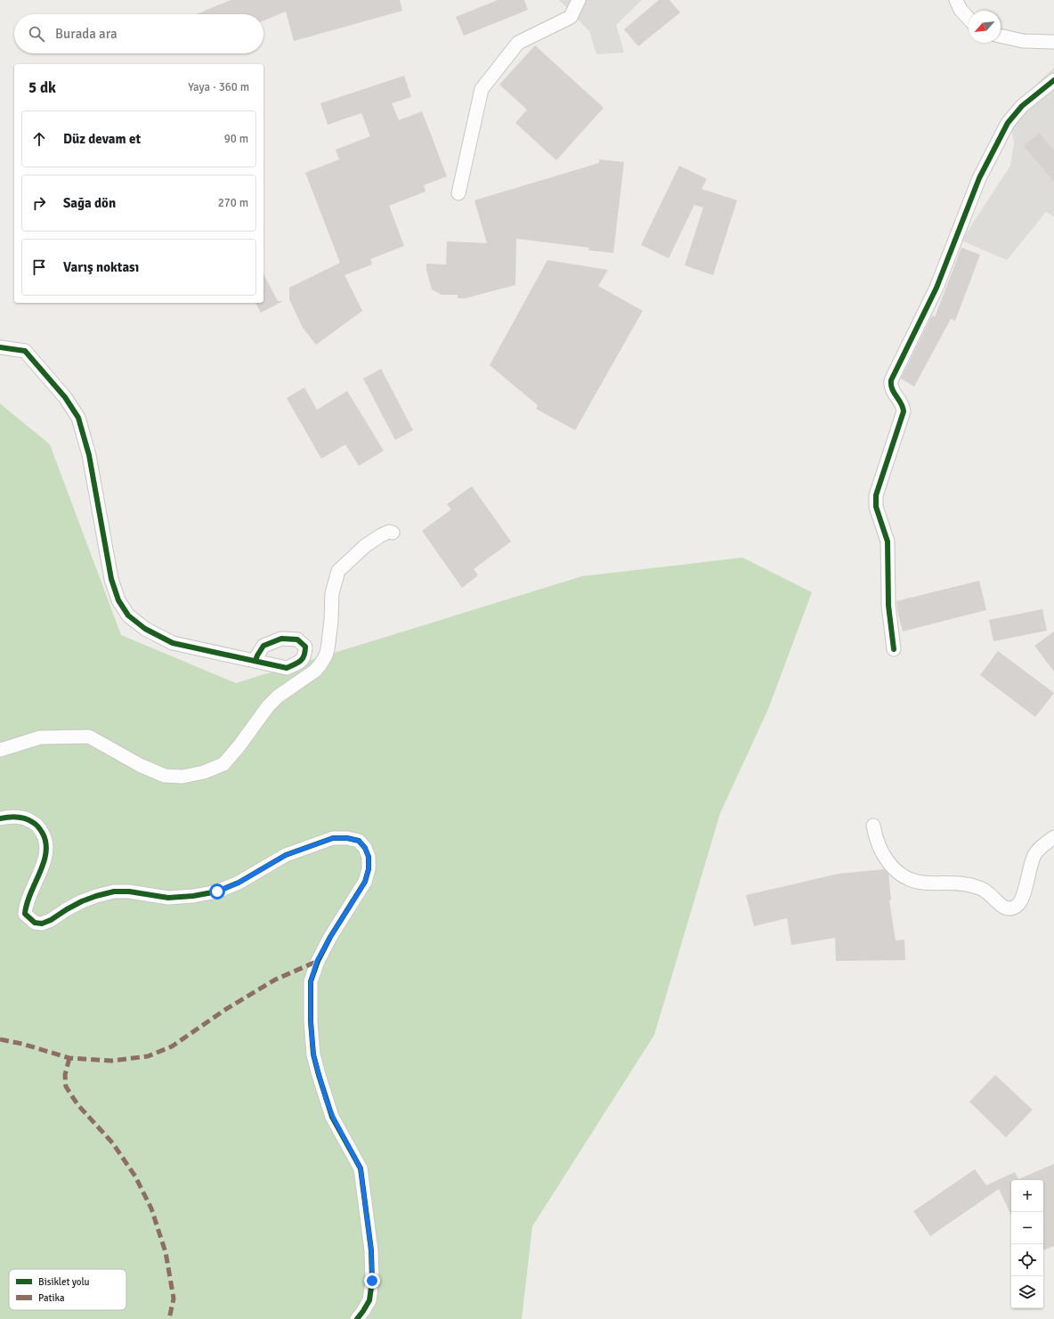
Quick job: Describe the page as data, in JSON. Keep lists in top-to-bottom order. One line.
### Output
{"legend":["Bisiklet yolu","Patika"],"north":"bottom left","page":{"search":"Burada ara","heading":["5 dk","Yaya · 360 m"],"list":[["Düz devam et","90 m"],["Sağa dön","270 m"],"Varış noktası"],"map_buttons":["+","−"]}}
